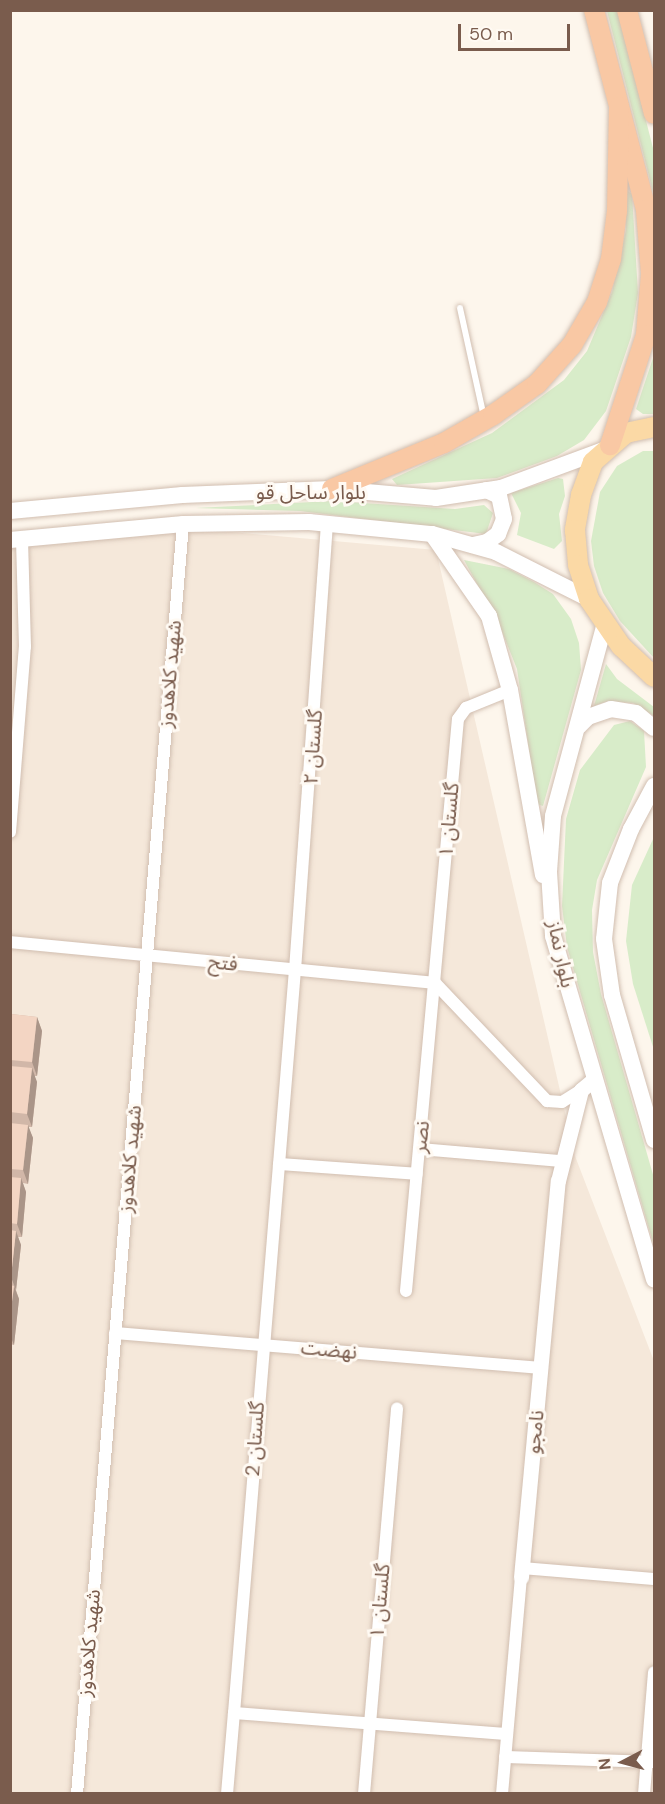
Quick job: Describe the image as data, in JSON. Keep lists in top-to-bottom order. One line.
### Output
{"streets":{"main road":["بلوار ساحل قو","بلوار نماز"],"street":["شهید کلاهدوز","گلستان ۲","گلستان ۱","فتح","نصر","نهضت","نامجو","گلستان 2"]},"crossings":[["بلوار ساحل قو","شهید کلاهدوز"],["بلوار ساحل قو","گلستان ۲"],["شهید کلاهدوز","فتح"],["شهید کلاهدوز","نهضت"],["گلستان ۲","فتح"],["گلستان ۲","گلستان 2"],["گلستان ۱","فتح"],["گلستان ۱","نصر"],["بلوار نماز","نامجو"],["فتح","نصر"],["نهضت","نامجو"],["نهضت","گلستان 2"]],"scale_bar":"50 m","north":"left"}
